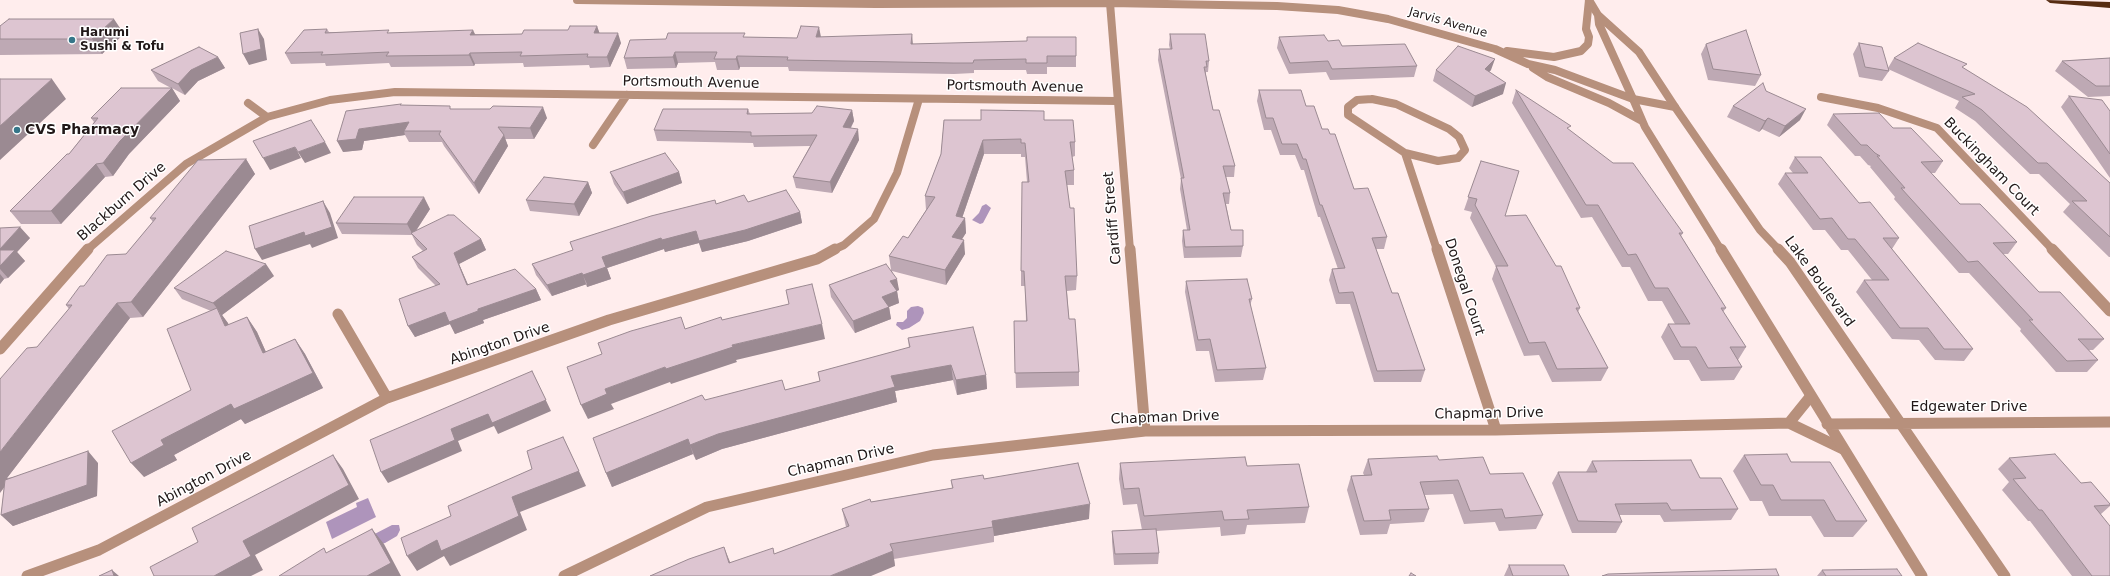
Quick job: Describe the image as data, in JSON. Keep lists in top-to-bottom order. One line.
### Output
{"streets":{"street":["Jarvis Avenue","Portsmouth Avenue","Buckingham Court","Blackburn Drive","Cardiff Street","Lake Boulevard","Donegal Court","Abington Drive","Edgewater Drive","Chapman Drive"]},"crossings":[["Jarvis Avenue","Cardiff Street"],["Jarvis Avenue","Lake Boulevard"],["Portsmouth Avenue","Blackburn Drive"],["Portsmouth Avenue","Cardiff Street"],["Portsmouth Avenue","Abington Drive"],["Cardiff Street","Chapman Drive"],["Lake Boulevard","Edgewater Drive"],["Lake Boulevard","Chapman Drive"],["Donegal Court","Chapman Drive"]],"places":["Harumi Sushi & Tofu","CVS Pharmacy"]}
